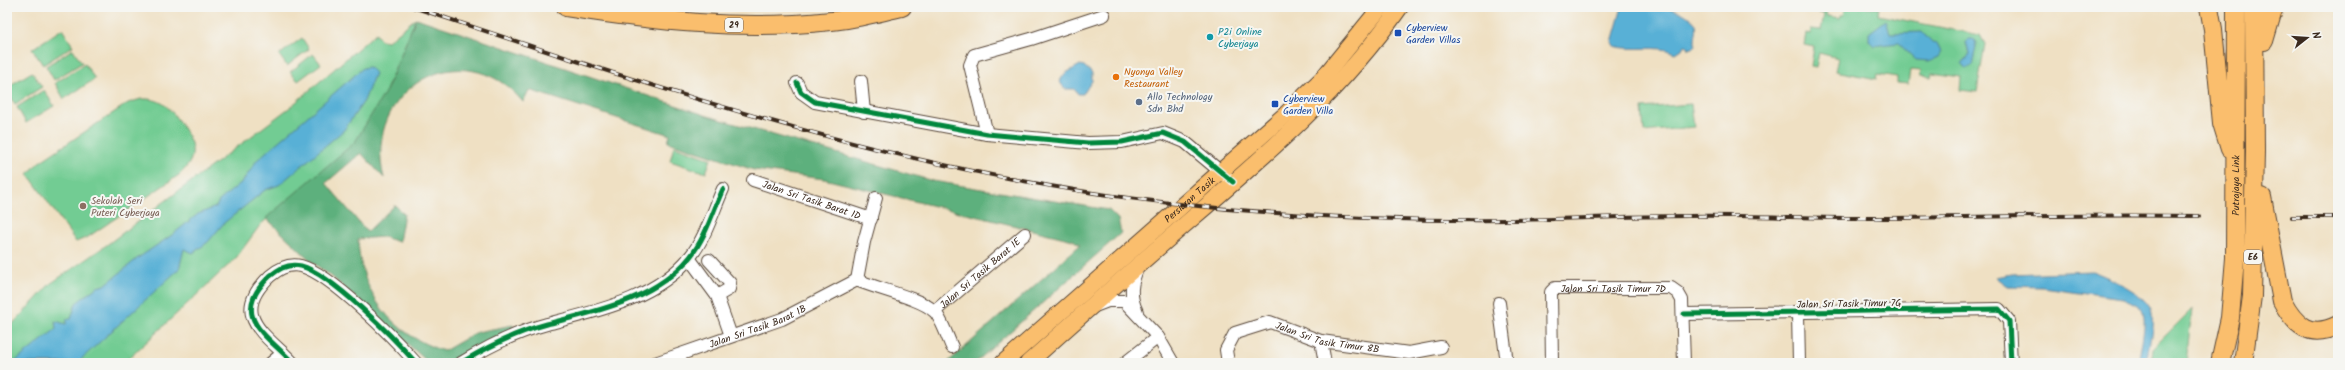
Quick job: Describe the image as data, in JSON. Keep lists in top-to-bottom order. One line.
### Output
{"streets":{"highway":["29","Putrajaya Link","E6"],"main road":["Persiaran Tasik"],"street":["Jalan Sri Tasik Barat 1D","Jalan Sri Tasik Barat 1E","Jalan Sri Tasik Timur 7D","Jalan Sri Tasik Timur 7G","Jalan Sri Tasik Barat 1B","Jalan Sri Tasik Timur 8B"]},"crossings":[["Jalan Sri Tasik Barat 1D","Jalan Sri Tasik Barat 1B"],["Jalan Sri Tasik Timur 7D","Jalan Sri Tasik Timur 7G"]],"places":{"transit":["Cyberview Garden Villas","Cyberview Garden Villa"],"other":["P2i Online Cyberjaya","Nyonya Valley Restaurant","Allo Technology Sdn Bhd","Sekolah Seri Puteri Cyberjaya"]},"north":"right"}
